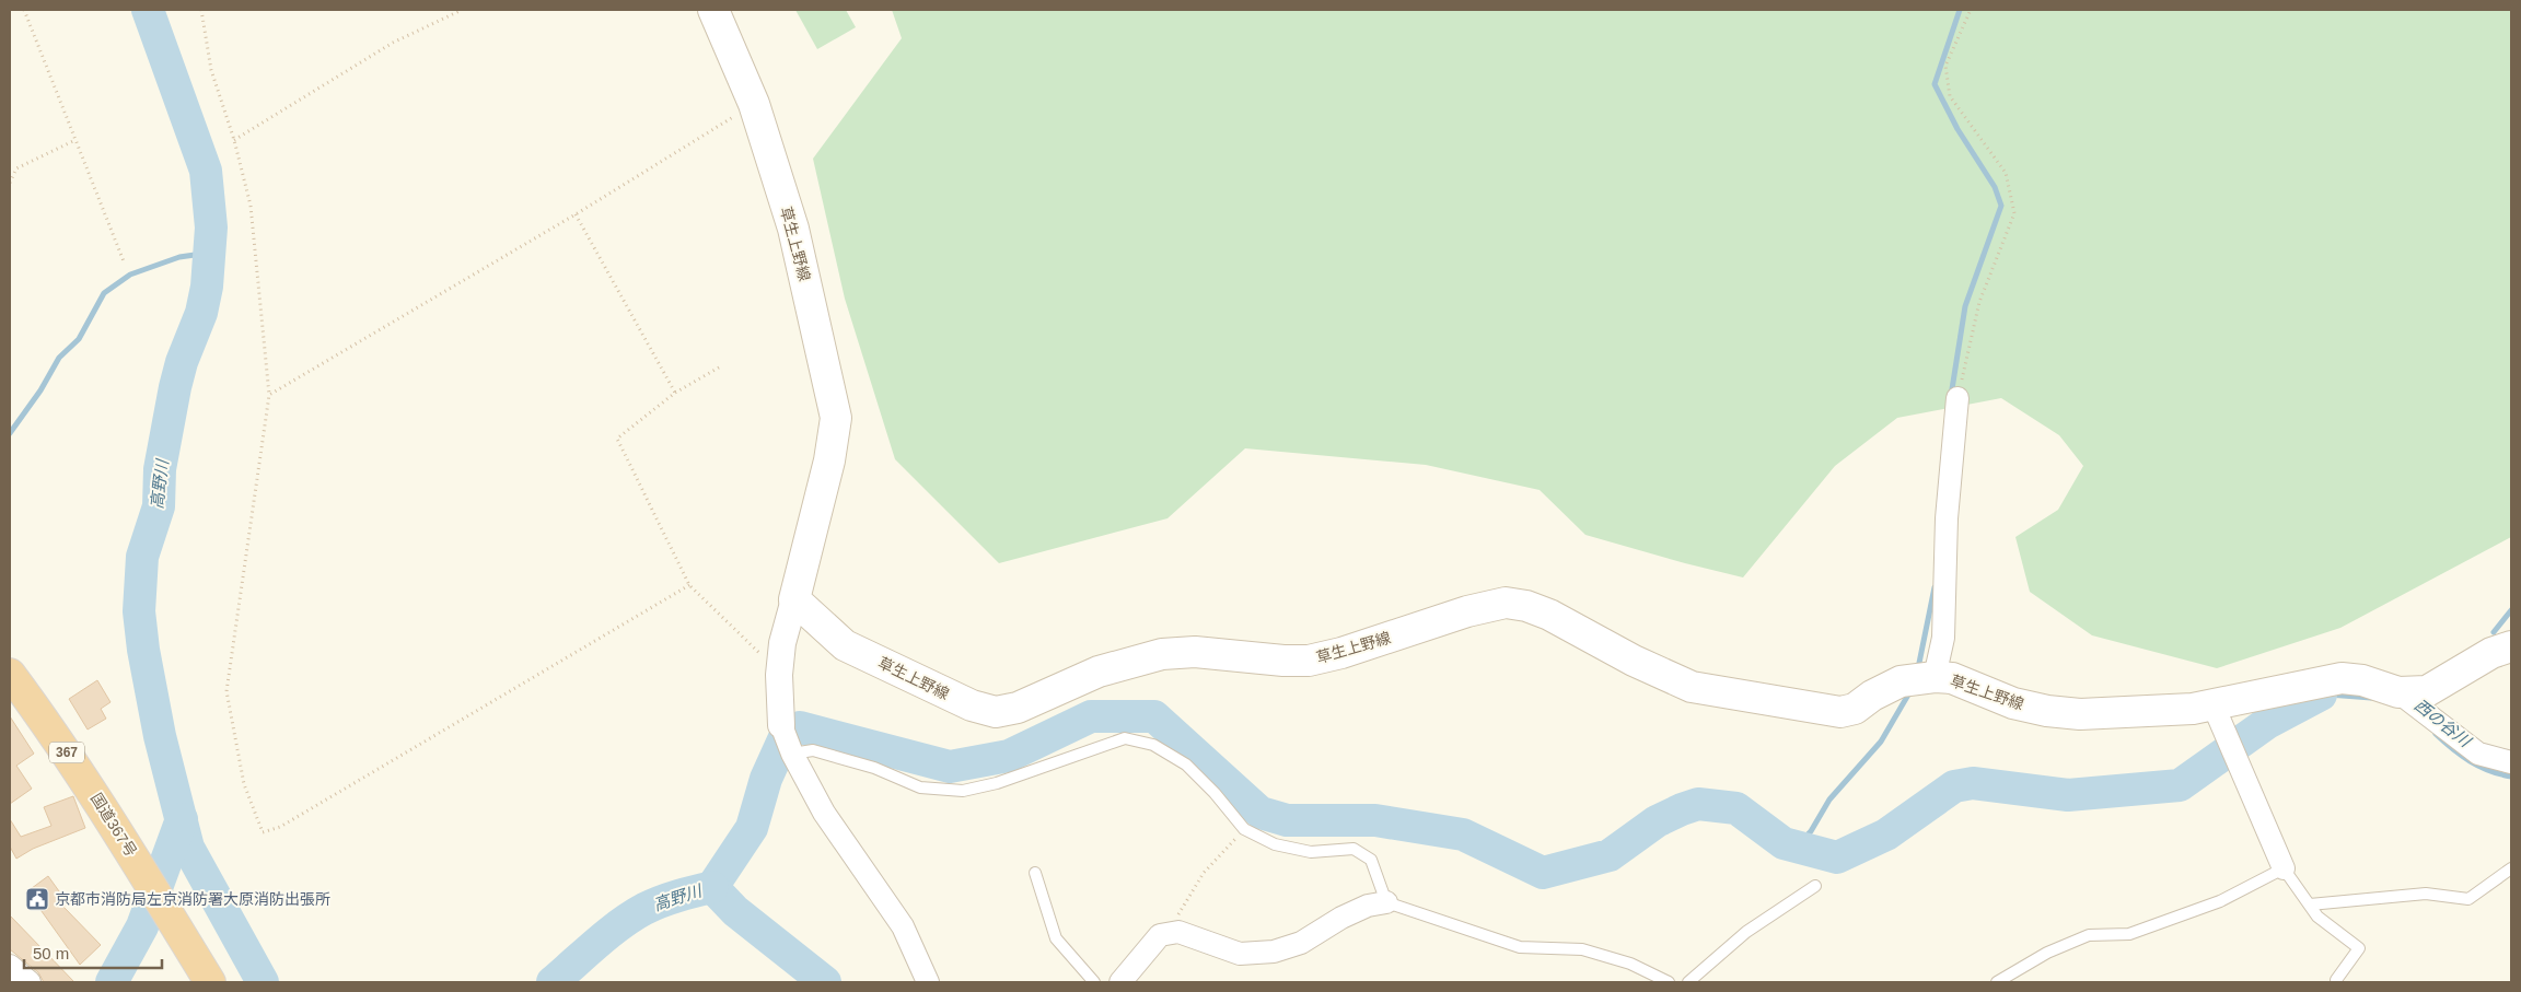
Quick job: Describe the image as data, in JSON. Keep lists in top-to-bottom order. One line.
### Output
{"streets":{"highway":["367","国道367号"],"main road":["草生上野線"]},"water":["高野川","西の谷川"],"places":{"public building":["京都市消防局左京消防署大原消防出張所"]},"scale_bar":"50 m"}
